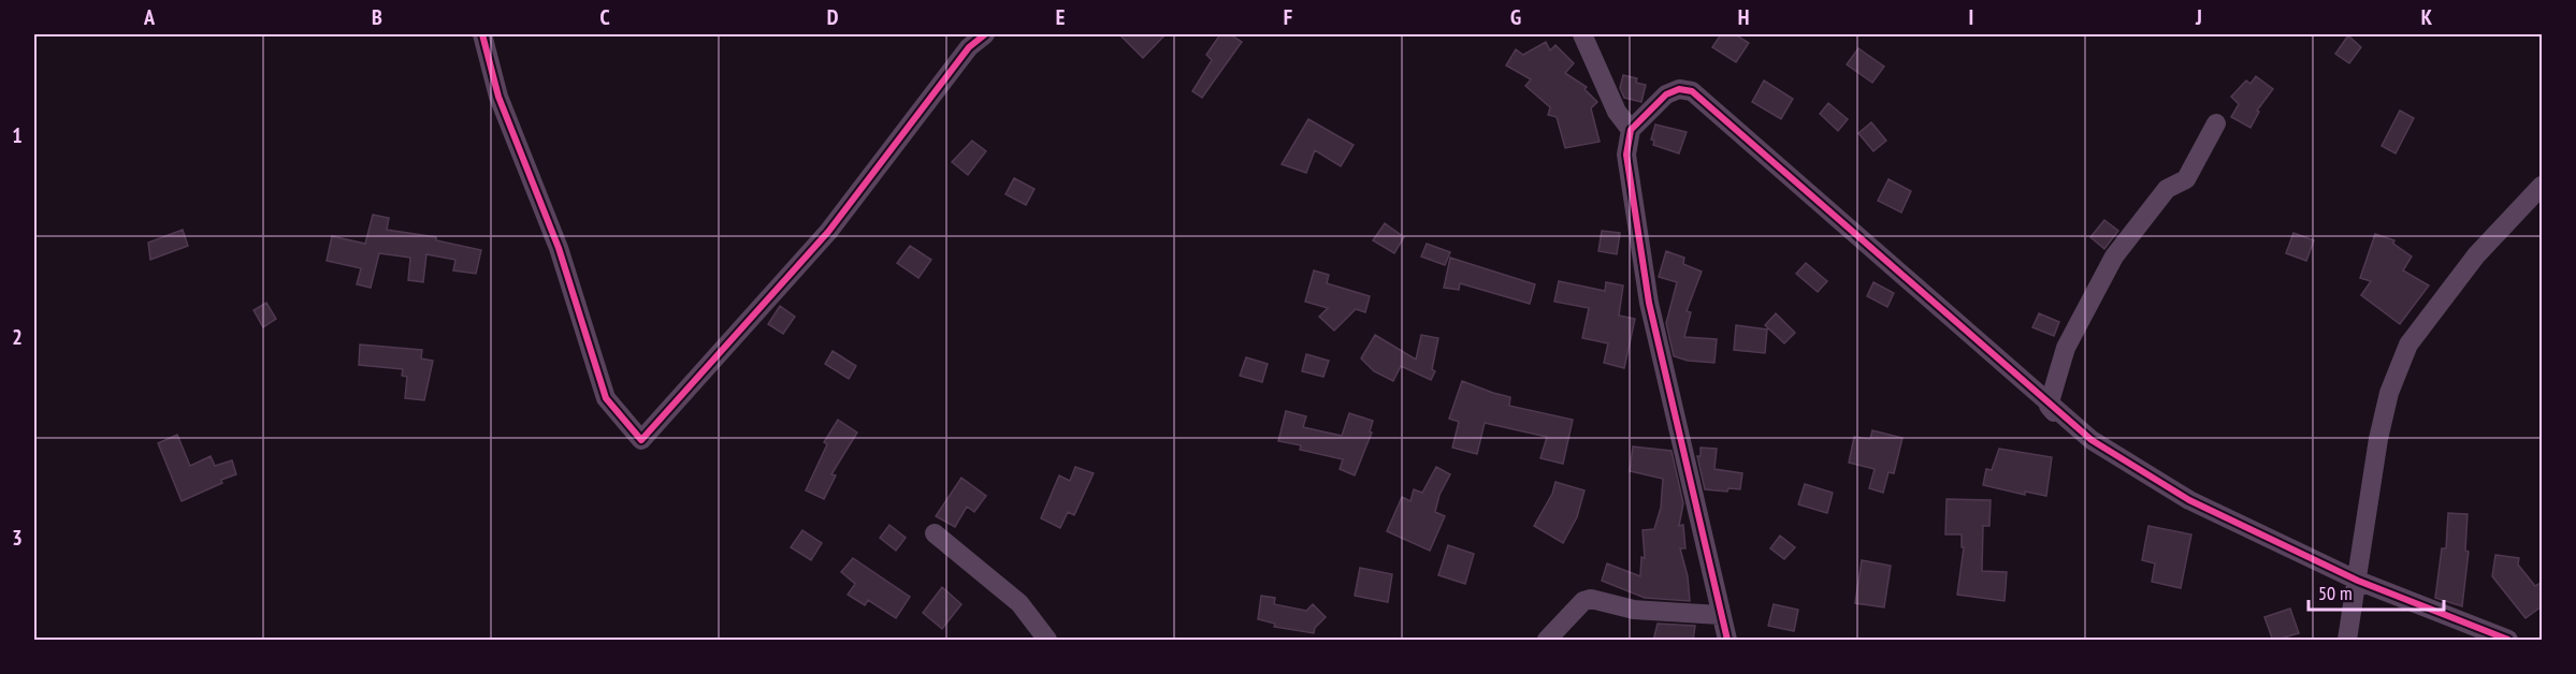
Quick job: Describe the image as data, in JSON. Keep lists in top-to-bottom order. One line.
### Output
{"scale_bar":"50 m","grid":{"columns":["A","B","C","D","E","F","G","H","I","J","K"],"rows":["1","2","3"]}}
